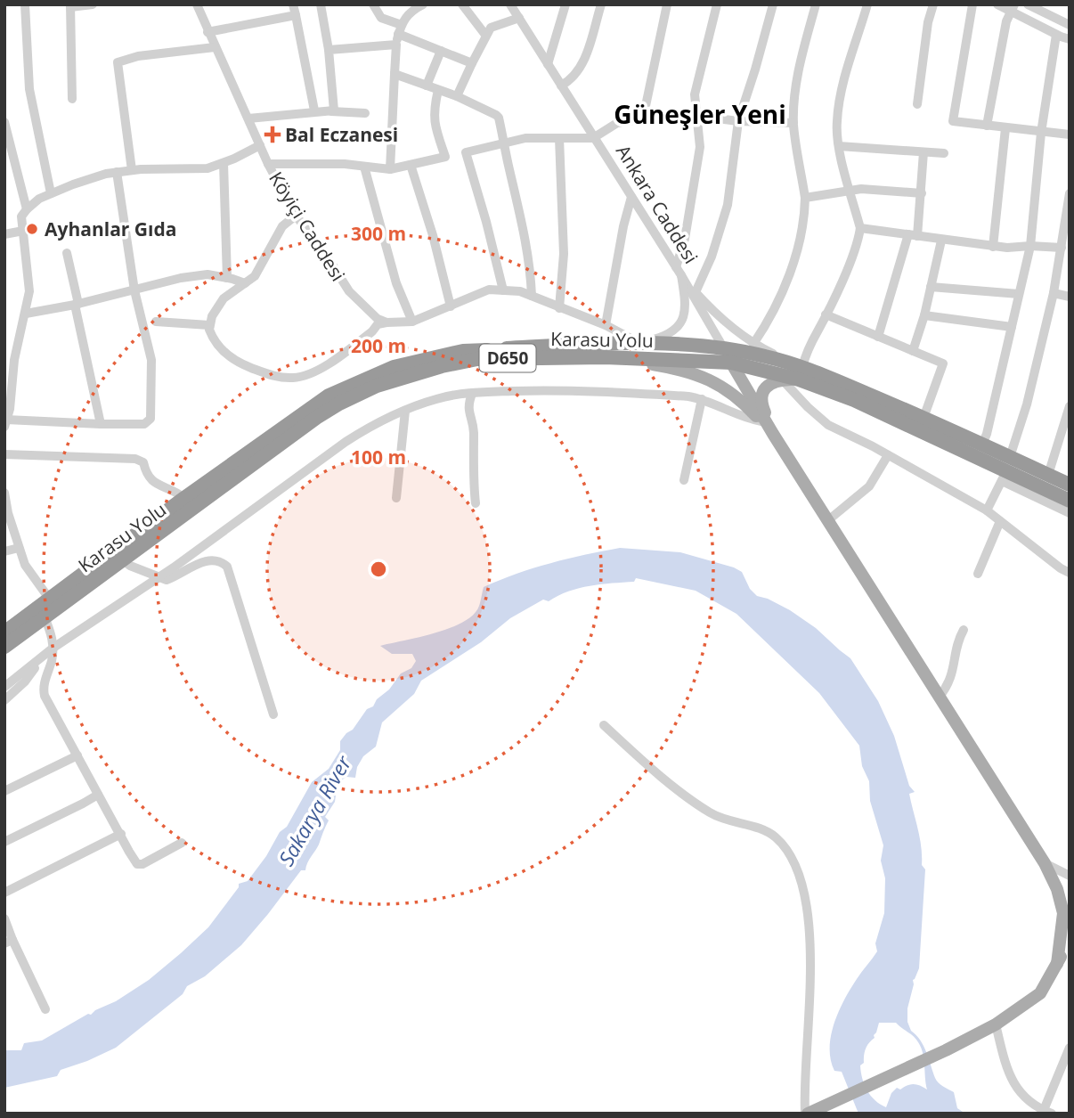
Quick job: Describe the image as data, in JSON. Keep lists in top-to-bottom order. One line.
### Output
{"streets":{"highway":["Karasu Yolu","D650"],"street":["Ankara Caddesi","Köyiçi Caddesi"]},"crossings":[["Ankara Caddesi","Karasu Yolu"]],"districts":["Güneşler Yeni"],"water":["Sakarya River"],"places":{"health":["Bal Eczanesi"],"other":["Ayhanlar Gıda"]},"rings":["300 m","200 m","100 m"]}
